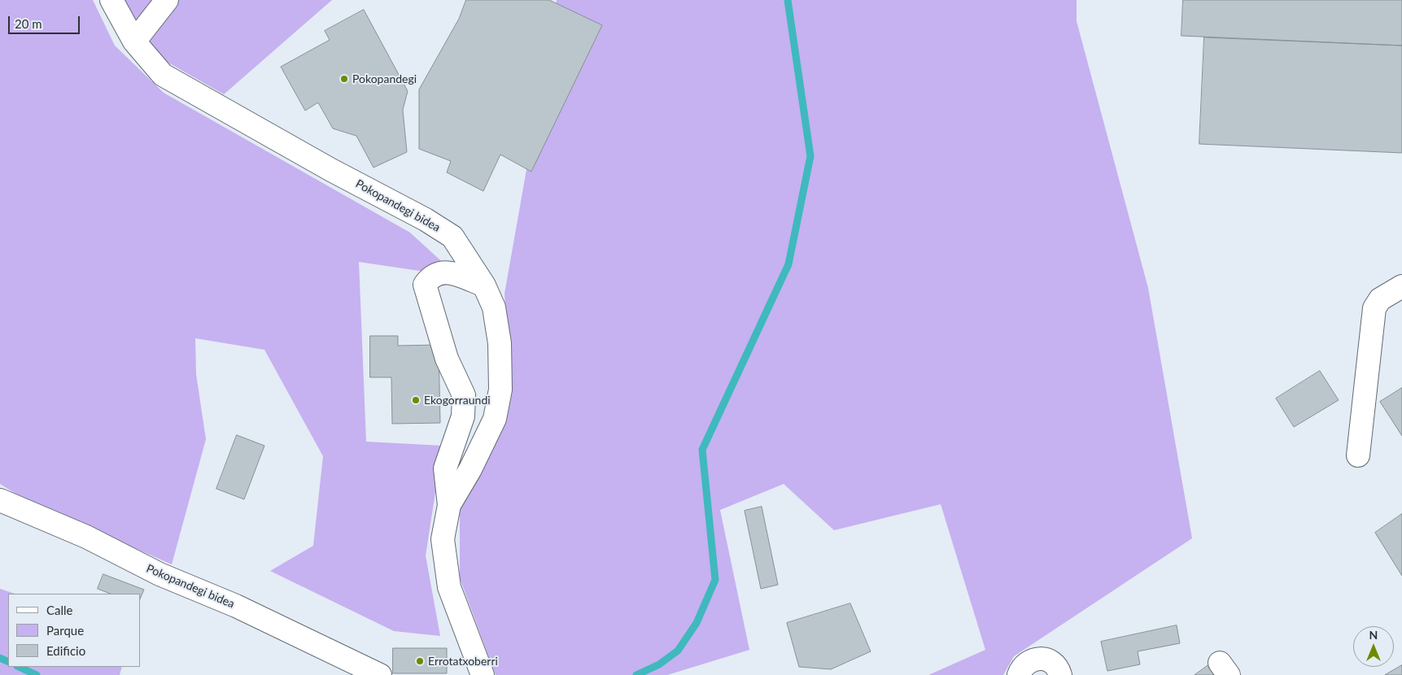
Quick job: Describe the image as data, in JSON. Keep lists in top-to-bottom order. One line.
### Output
{"streets":{"street":["Pokopandegi bidea"]},"places":["Pokopandegi","Ekogorraundi","Errotatxoberri"],"legend":["Calle","Parque","Edificio"],"scale_bar":"20 m","north":"top"}
